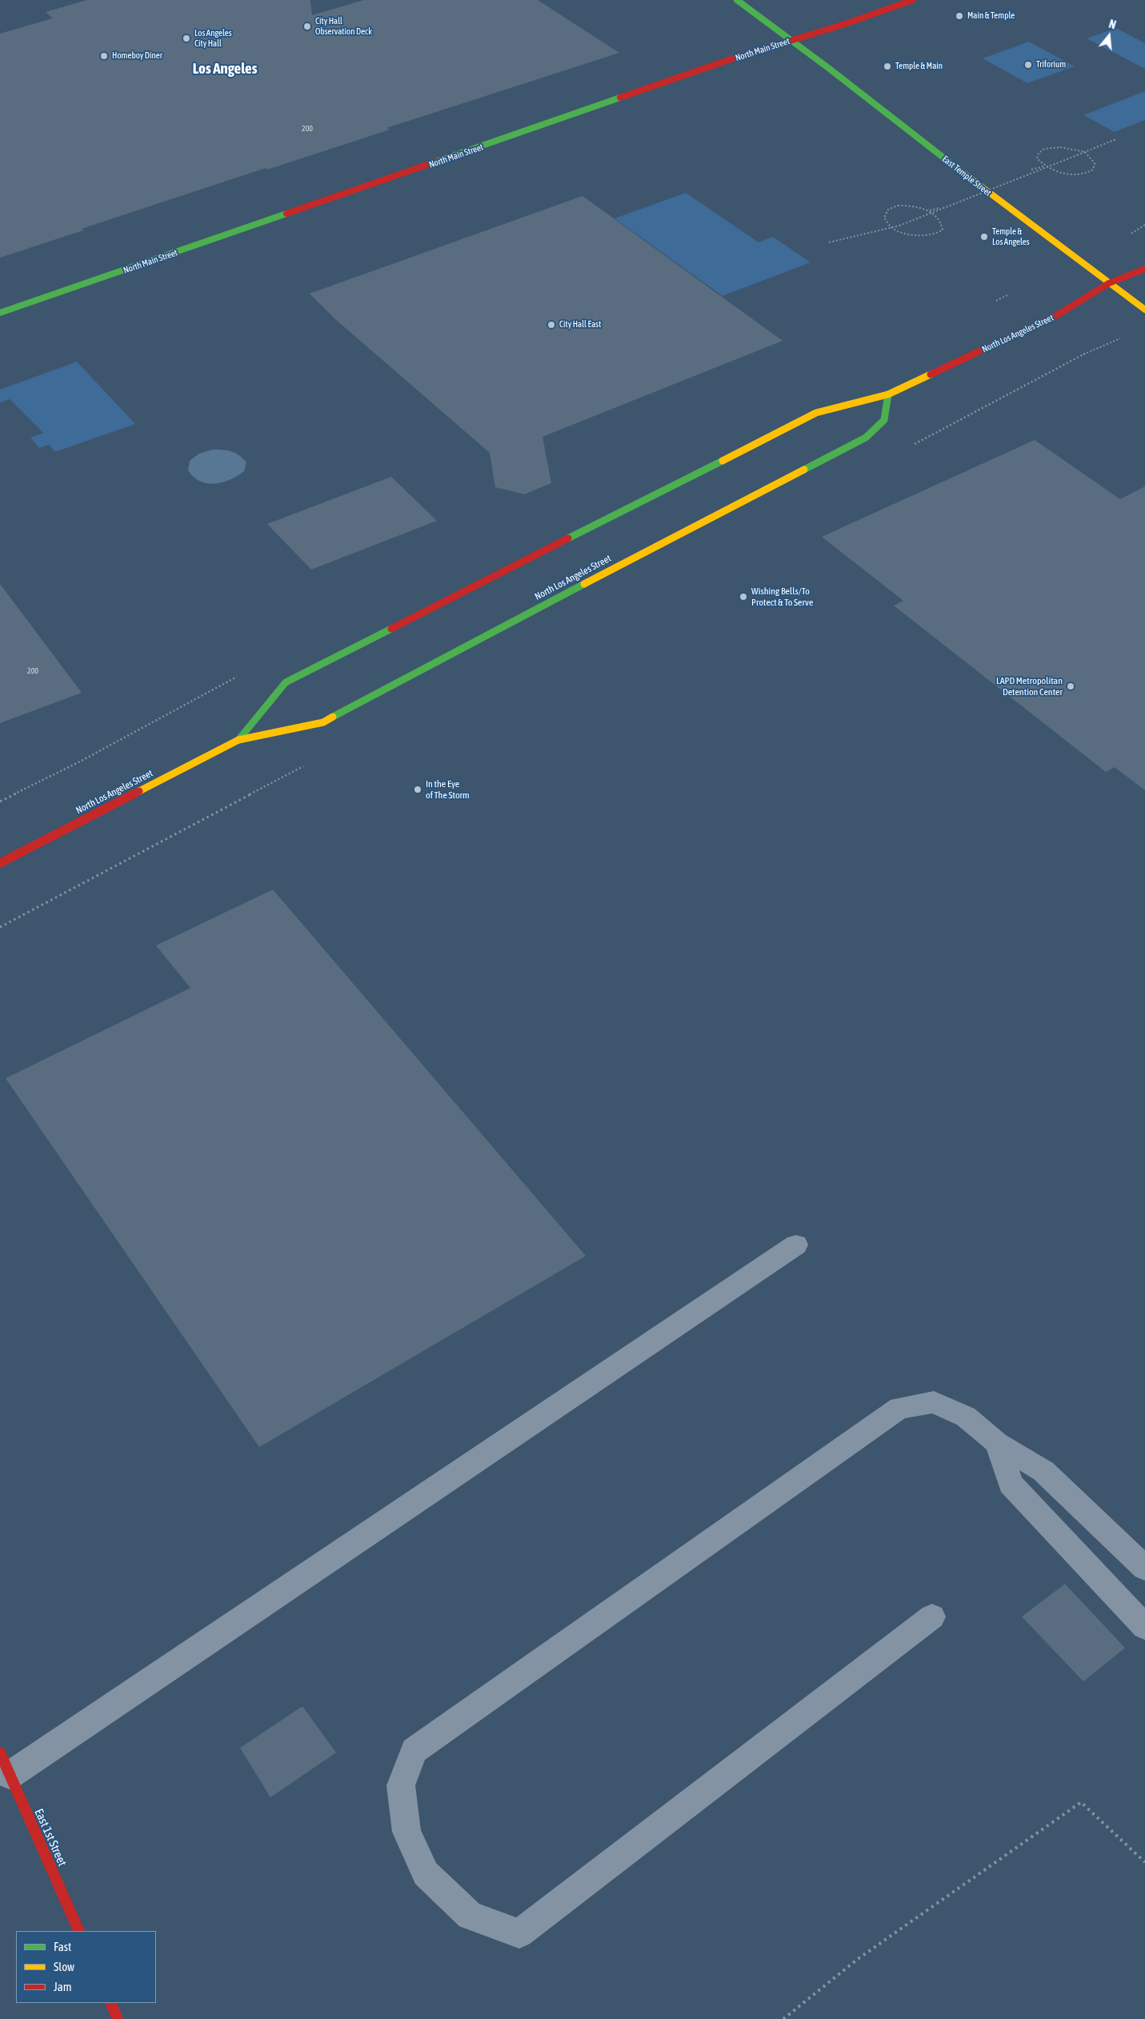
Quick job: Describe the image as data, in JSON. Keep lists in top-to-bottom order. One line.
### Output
{"streets":{"main road":["North Main Street","East Temple Street","North Los Angeles Street","East 1st Street"]},"crossings":[["North Main Street","East Temple Street"],["East Temple Street","North Los Angeles Street"]],"districts":["Los Angeles"],"places":["Main & Temple","City Hall Observation Deck","Los Angeles City Hall","Homeboy Diner","Triforium","Temple & Main","Temple & Los Angeles","City Hall East","Wishing Bells/To Protect & To Serve","LAPD Metropolitan Detention Center","In the Eye of The Storm"],"house_numbers":["200","200"],"legend":["Fast","Slow","Jam"],"north":"top"}
